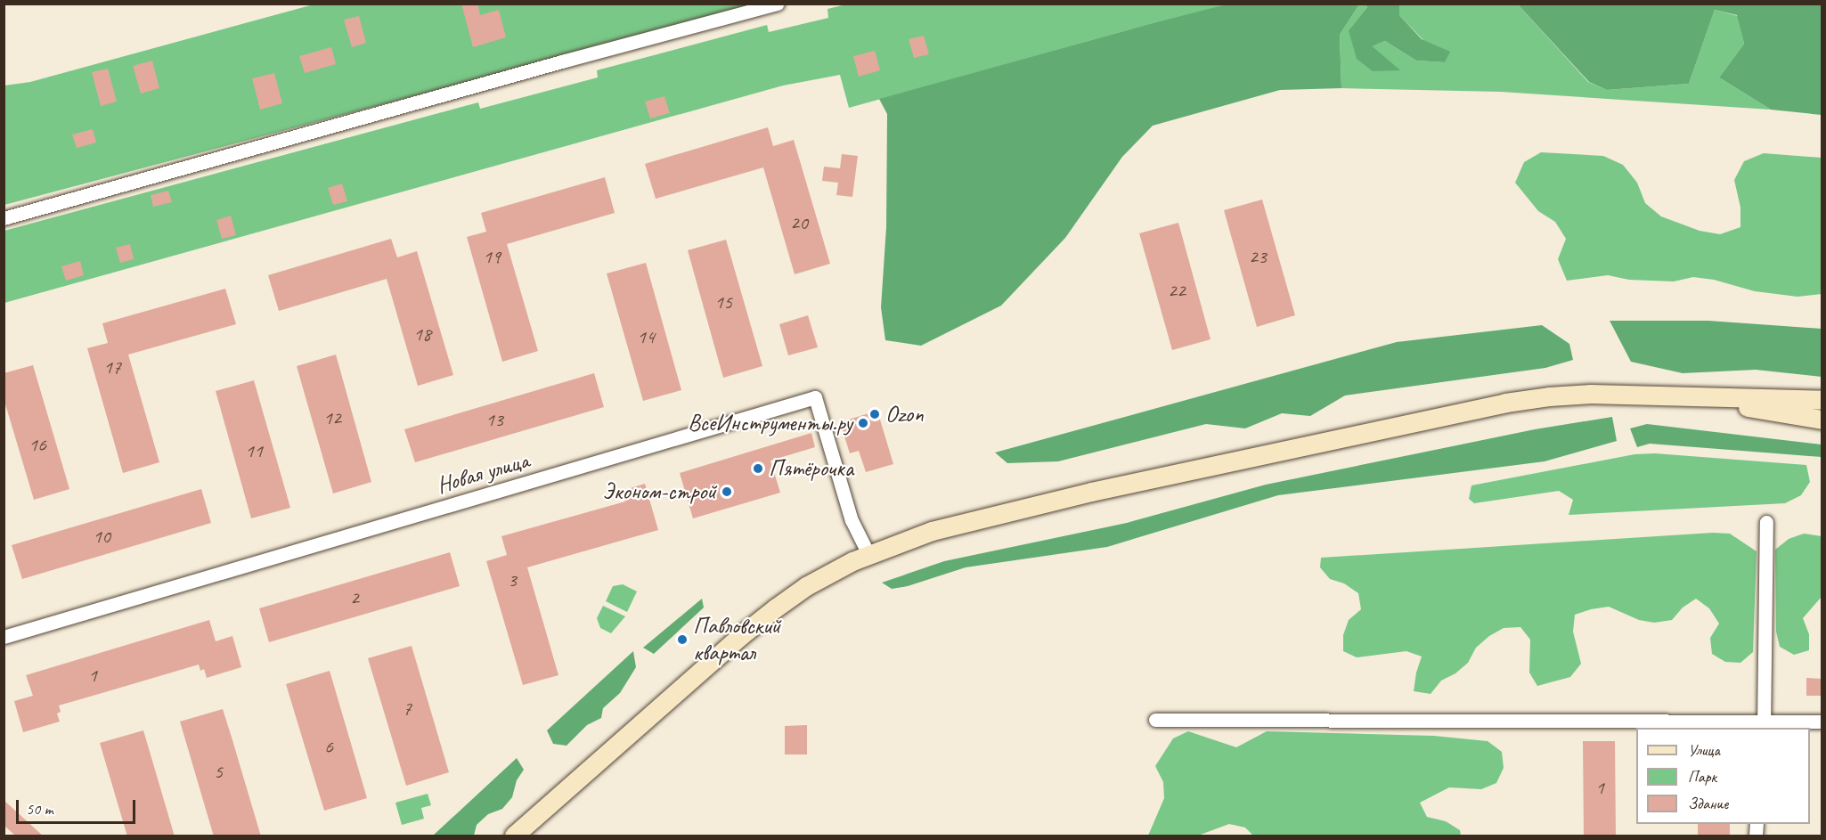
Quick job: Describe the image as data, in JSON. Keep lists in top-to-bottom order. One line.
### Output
{"streets":{"street":["Новая улица"]},"places":["Ozon","ВсеИнструменты.ру","Пятёрочка","Эконом-строй","Павловский квартал"],"house_numbers":["20","19","23","22","15","18","14","17","12","13","16","11","10","3","2","1","7","6","5","1"],"legend":["Улица","Парк","Здание"],"scale_bar":"50 m"}
